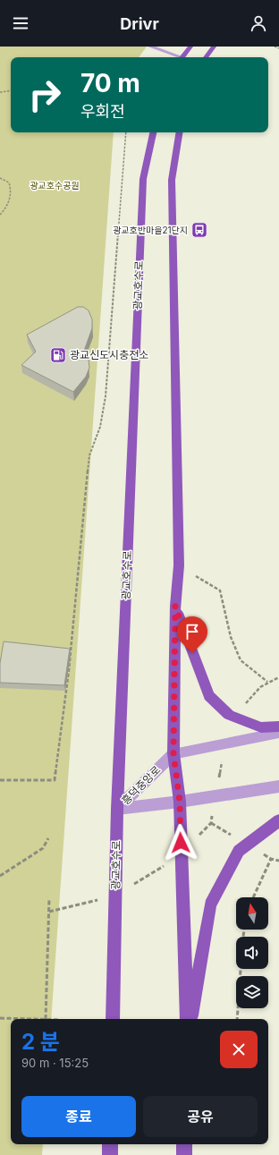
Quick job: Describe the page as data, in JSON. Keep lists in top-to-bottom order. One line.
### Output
{"streets":{"main road":["광교호수로"],"street":["흥덕중앙로"]},"crossings":[["광교호수로","흥덕중앙로"]],"parks":["광교호수공원"],"places":{"bus stop":["광교호반마을21단지"],"fuel station":["광교신도시충전소"]},"north":"top","page":{"header":"Drivr","turn":["70 m","우회전"],"heading":["2 분","90 m · 15:25"],"buttons":["종료","공유"]}}
